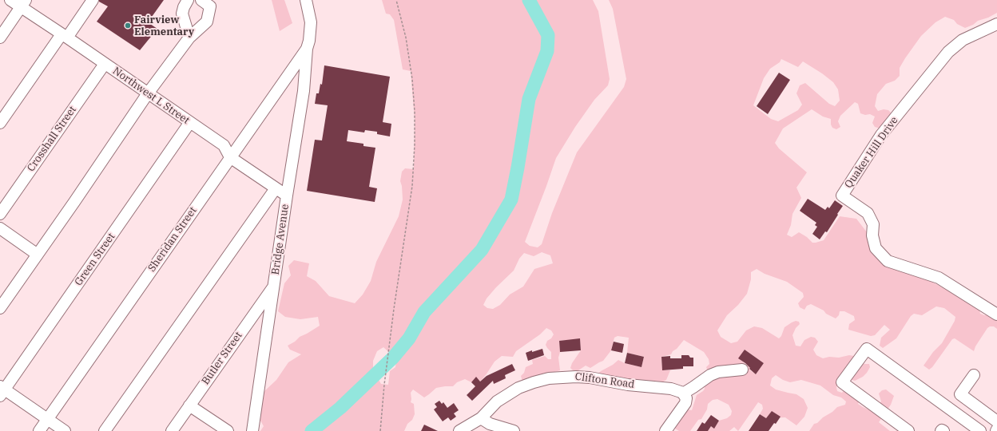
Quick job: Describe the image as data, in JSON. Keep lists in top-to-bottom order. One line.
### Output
{"streets":{"street":["Northwest L Street","Crosshall Street","Quaker Hill Drive","Sheridan Street","Bridge Avenue","Green Street","Butler Street","Clifton Road"]},"crossings":[["Northwest L Street","Crosshall Street"],["Northwest L Street","Sheridan Street"],["Northwest L Street","Bridge Avenue"],["Northwest L Street","Green Street"],["Sheridan Street","Bridge Avenue"],["Bridge Avenue","Butler Street"]],"places":["Fairview Elementary"]}
